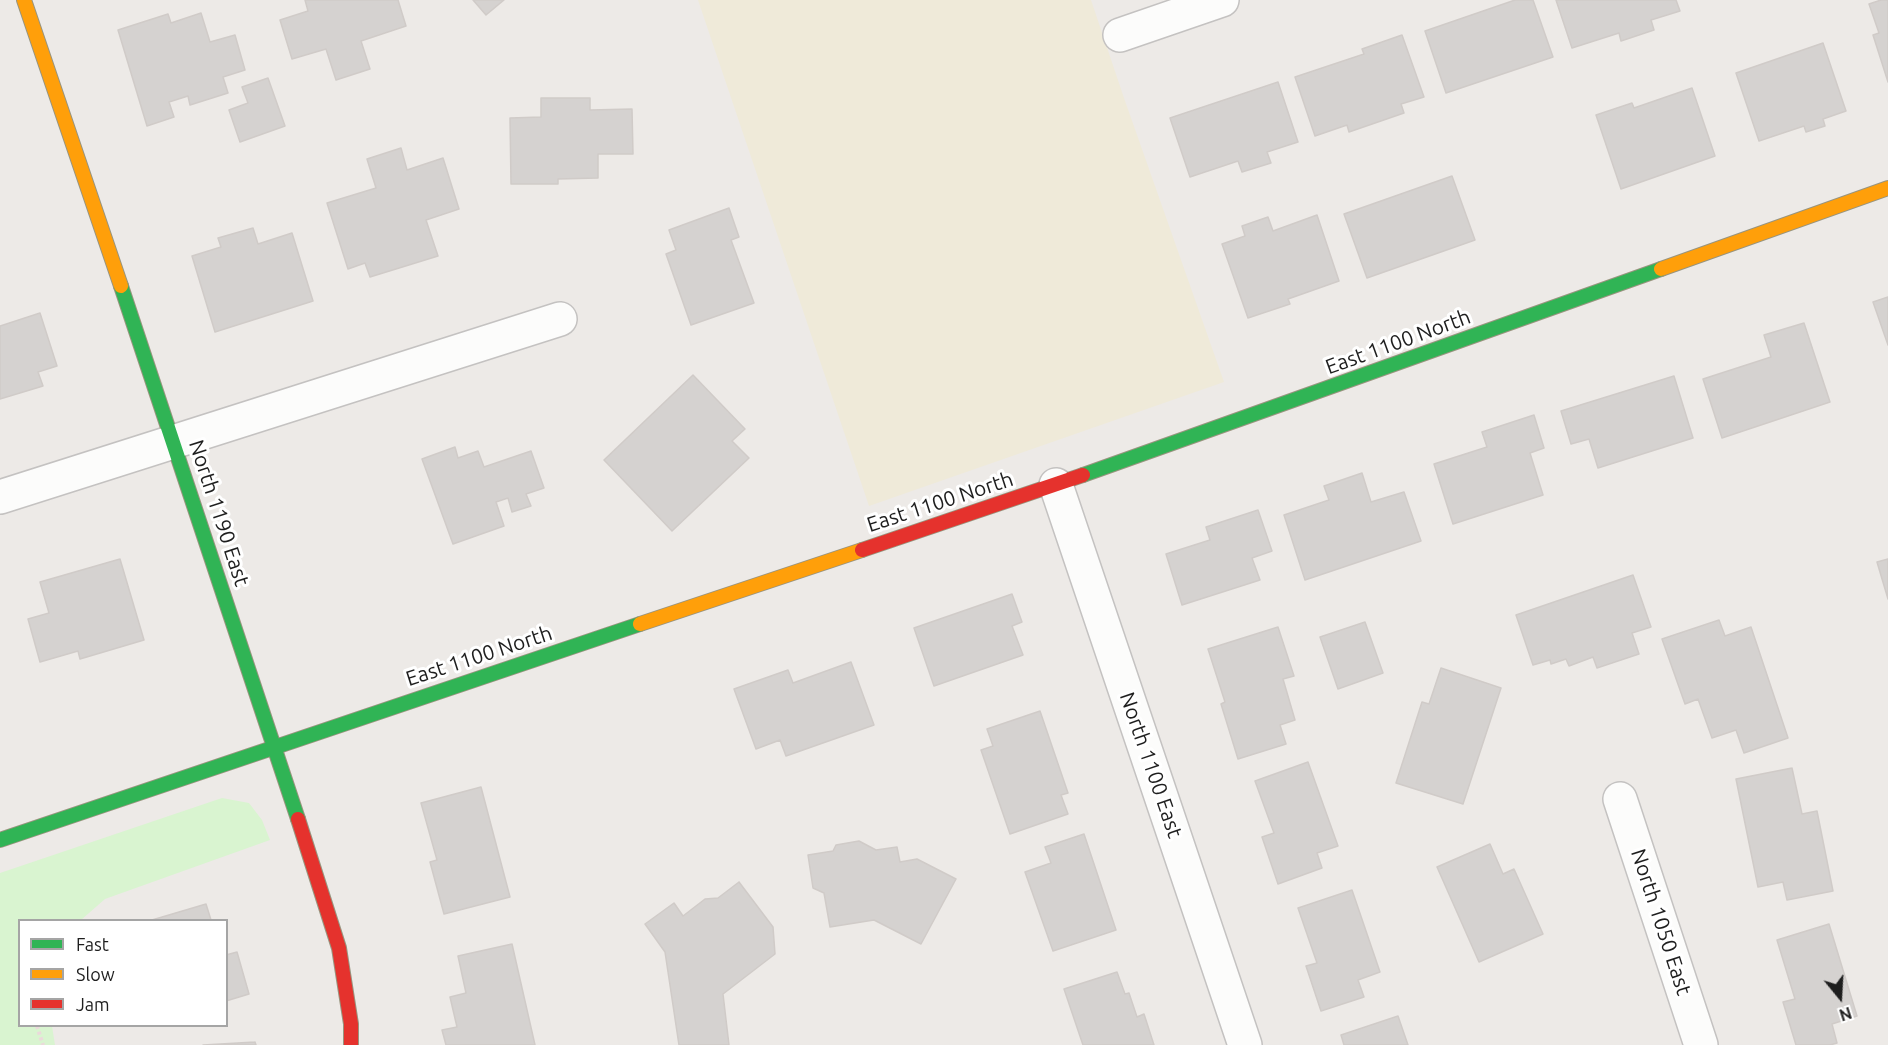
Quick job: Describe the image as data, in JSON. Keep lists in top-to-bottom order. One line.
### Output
{"streets":{"street":["East 1100 North","North 1190 East","North 1100 East","North 1050 East"]},"crossings":[["East 1100 North","North 1190 East"],["East 1100 North","North 1100 East"]],"legend":["Fast","Slow","Jam"],"north":"bottom"}
